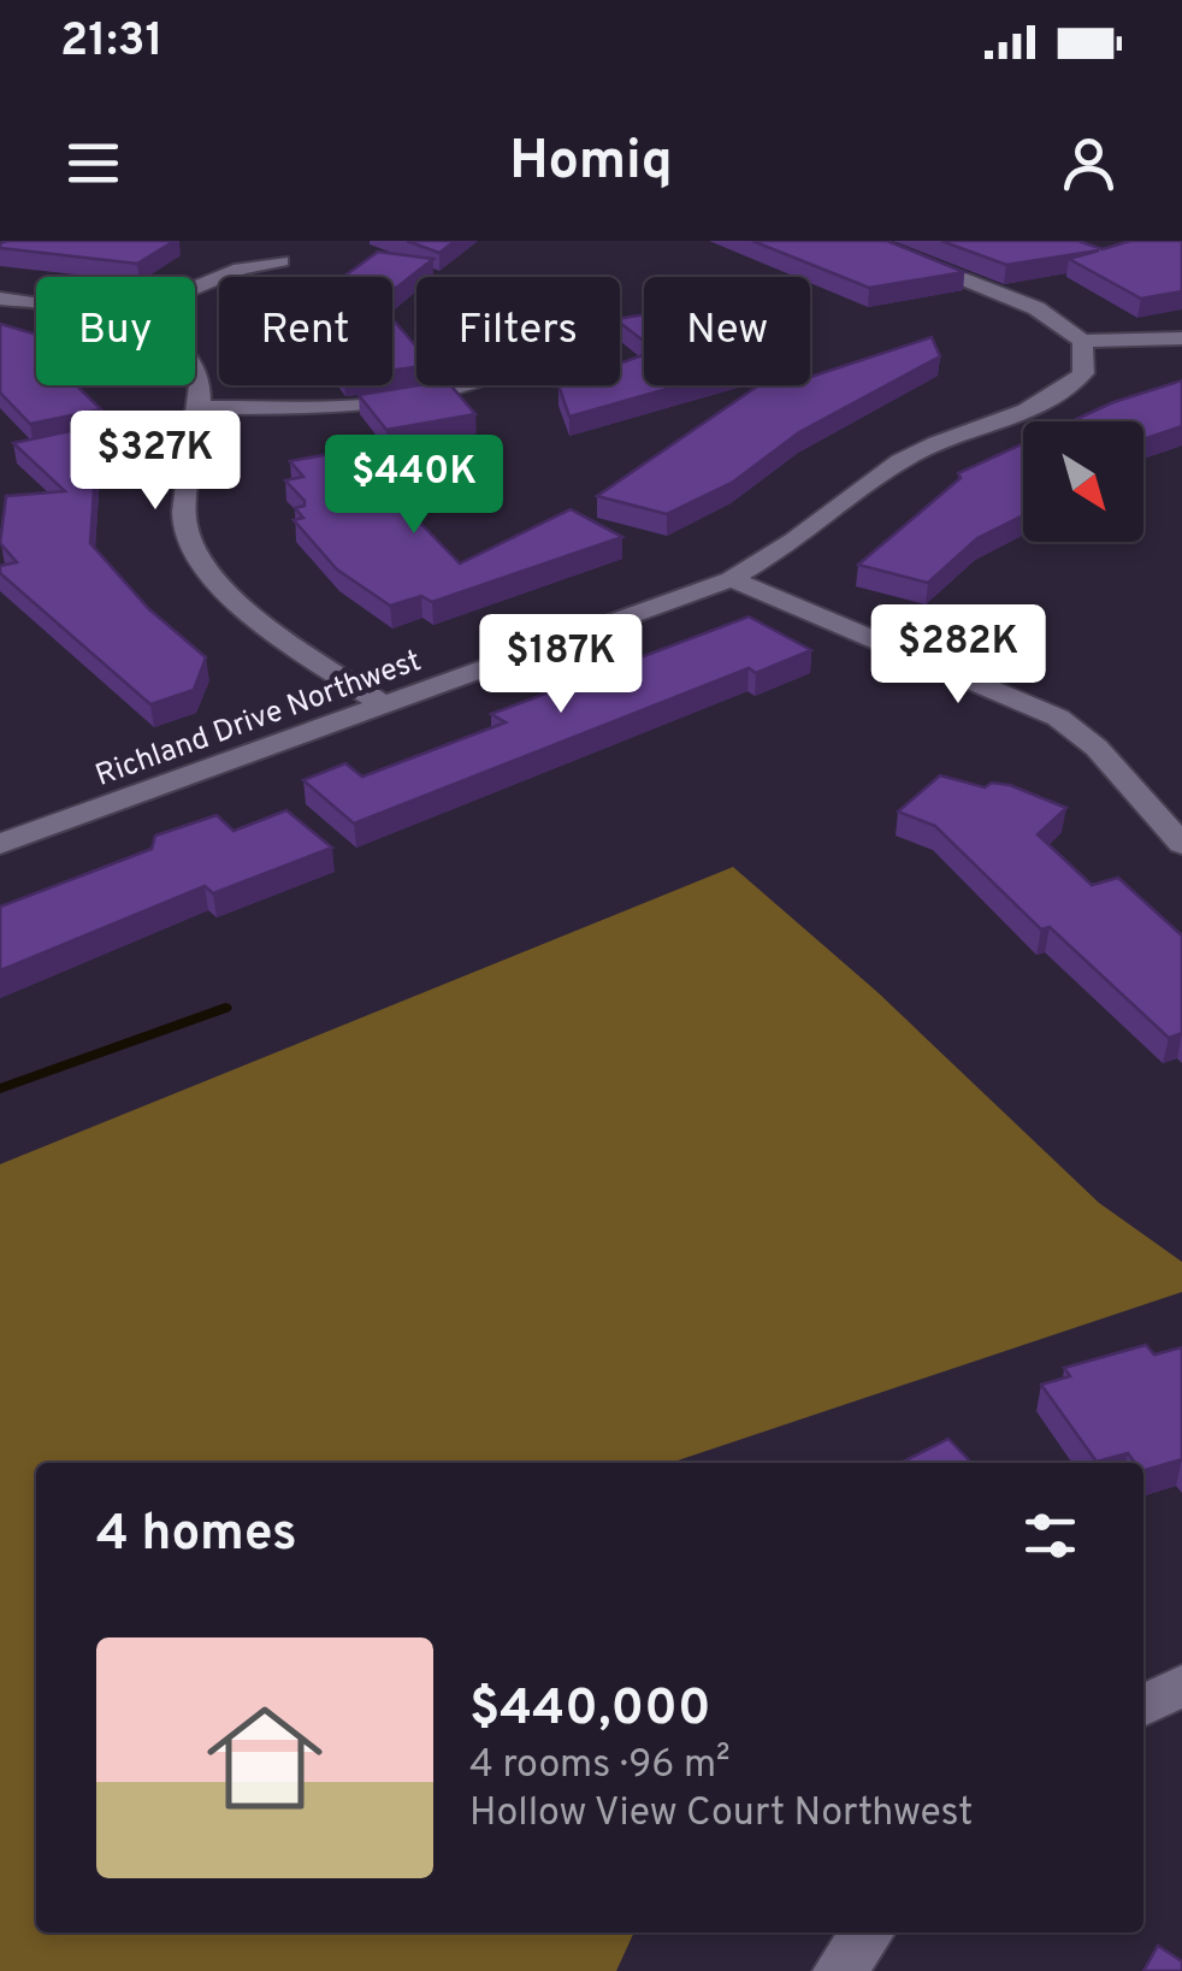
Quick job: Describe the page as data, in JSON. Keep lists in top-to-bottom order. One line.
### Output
{"streets":{"street":["Richland Drive Northwest"]},"north":"bottom right","page":{"status":"21:31","header":"Homiq","chip":["Buy","Rent","Filters","New"],"price":["$327K","$440K","$282K","$187K"],"heading":"4 homes","list":[{"name":"$440,000","note":"4 rooms · 96 m² · Hollow View Court Northwest"}]}}
